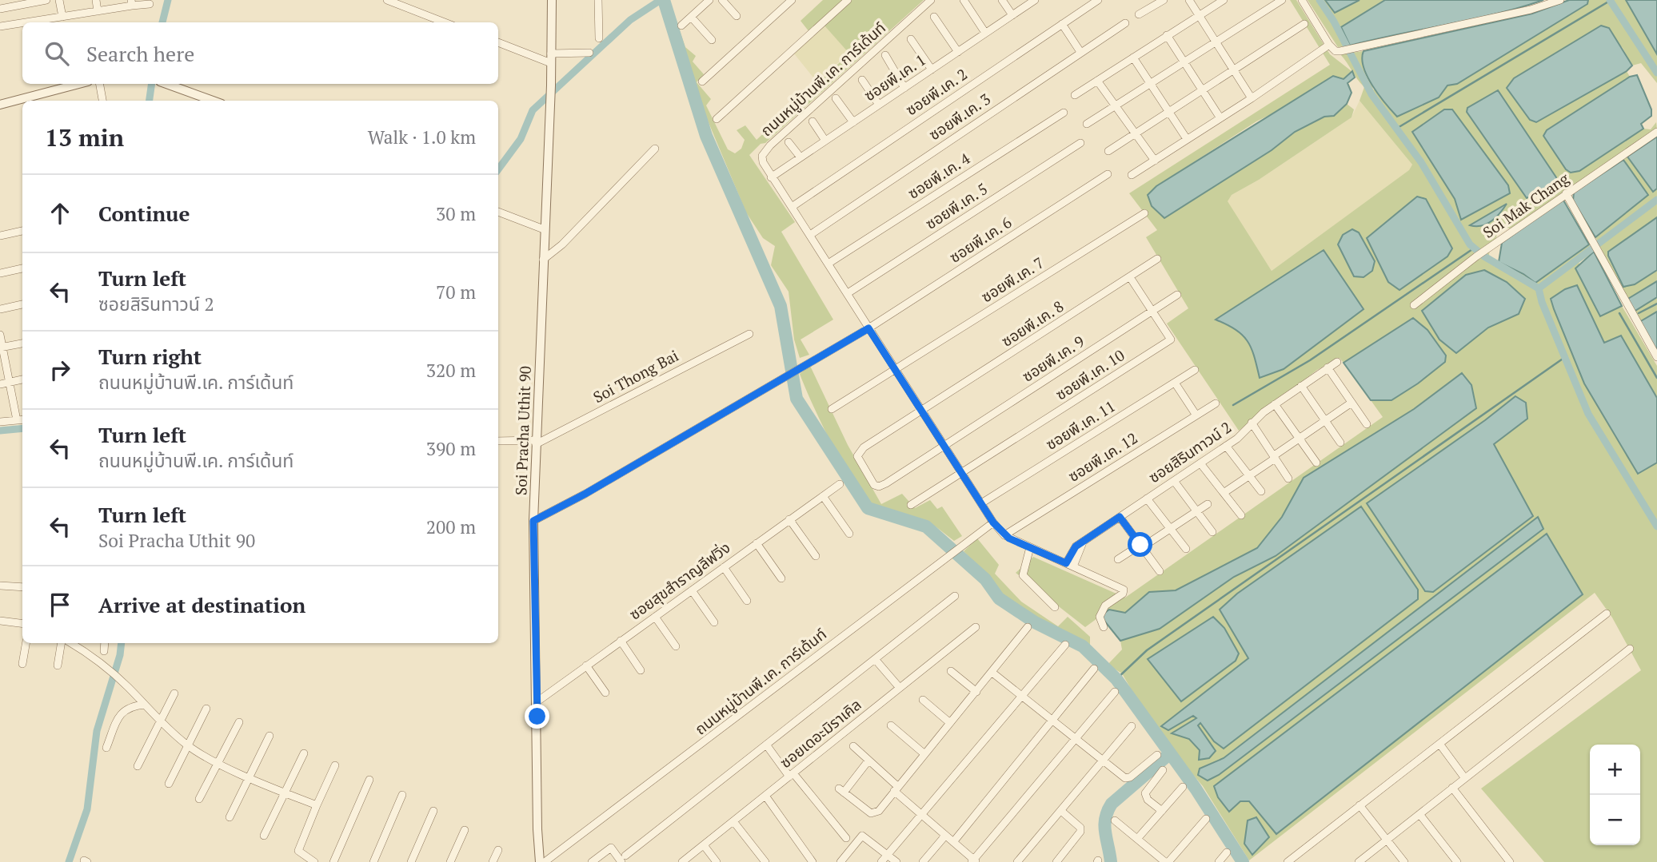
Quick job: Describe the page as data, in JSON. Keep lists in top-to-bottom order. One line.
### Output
{"streets":{"street":["ซอยพี.เค. 1","ถนนหมู่บ้านพี.เค. การ์เด้นท์","ซอยพี.เค. 2","ซอยพี.เค. 3","ซอยพี.เค. 4","Soi Mak Chang","ซอยพี.เค. 5","ซอยพี.เค. 6","ซอยพี.เค. 7","ซอยพี.เค. 8","ซอยพี.เค. 9","ซอยพี.เค. 10","Soi Thong Bai","ซอยพี.เค. 11","Soi Pracha Uthit 90","ซอยสิรินทาวน์ 2","ซอยพี.เค. 12","ซอยสุขสำราญลีฟวิ่ง","ซอยเดอะมิราเคิล"]},"crossings":[["ซอยพี.เค. 1","ถนนหมู่บ้านพี.เค. การ์เด้นท์"],["ถนนหมู่บ้านพี.เค. การ์เด้นท์","ซอยพี.เค. 2"],["ถนนหมู่บ้านพี.เค. การ์เด้นท์","ซอยพี.เค. 3"],["ถนนหมู่บ้านพี.เค. การ์เด้นท์","ซอยพี.เค. 4"],["ถนนหมู่บ้านพี.เค. การ์เด้นท์","ซอยพี.เค. 5"],["ถนนหมู่บ้านพี.เค. การ์เด้นท์","ซอยพี.เค. 6"],["ถนนหมู่บ้านพี.เค. การ์เด้นท์","ซอยพี.เค. 7"],["ถนนหมู่บ้านพี.เค. การ์เด้นท์","ซอยพี.เค. 8"],["ถนนหมู่บ้านพี.เค. การ์เด้นท์","ซอยพี.เค. 9"],["ถนนหมู่บ้านพี.เค. การ์เด้นท์","ซอยพี.เค. 10"],["ถนนหมู่บ้านพี.เค. การ์เด้นท์","ซอยพี.เค. 11"],["ถนนหมู่บ้านพี.เค. การ์เด้นท์","Soi Pracha Uthit 90"],["ถนนหมู่บ้านพี.เค. การ์เด้นท์","ซอยสิรินทาวน์ 2"],["ถนนหมู่บ้านพี.เค. การ์เด้นท์","ซอยพี.เค. 12"],["ซอยพี.เค. 8","ซอยพี.เค. 9"],["ซอยพี.เค. 8","ซอยพี.เค. 10"],["ซอยพี.เค. 9","ซอยพี.เค. 10"],["Soi Thong Bai","Soi Pracha Uthit 90"],["Soi Pracha Uthit 90","ซอยสุขสำราญลีฟวิ่ง"]],"page":{"search":"Search here","heading":["13 min","Walk · 1.0 km"],"list":[["Continue","30 m"],["Turn left","ซอยสิรินทาวน์ 2","70 m"],["Turn right","ถนนหมู่บ้านพี.เค. การ์เด้นท์","320 m"],["Turn left","ถนนหมู่บ้านพี.เค. การ์เด้นท์","390 m"],["Turn left","Soi Pracha Uthit 90","200 m"],"Arrive at destination"],"map_buttons":["+","−"]}}
